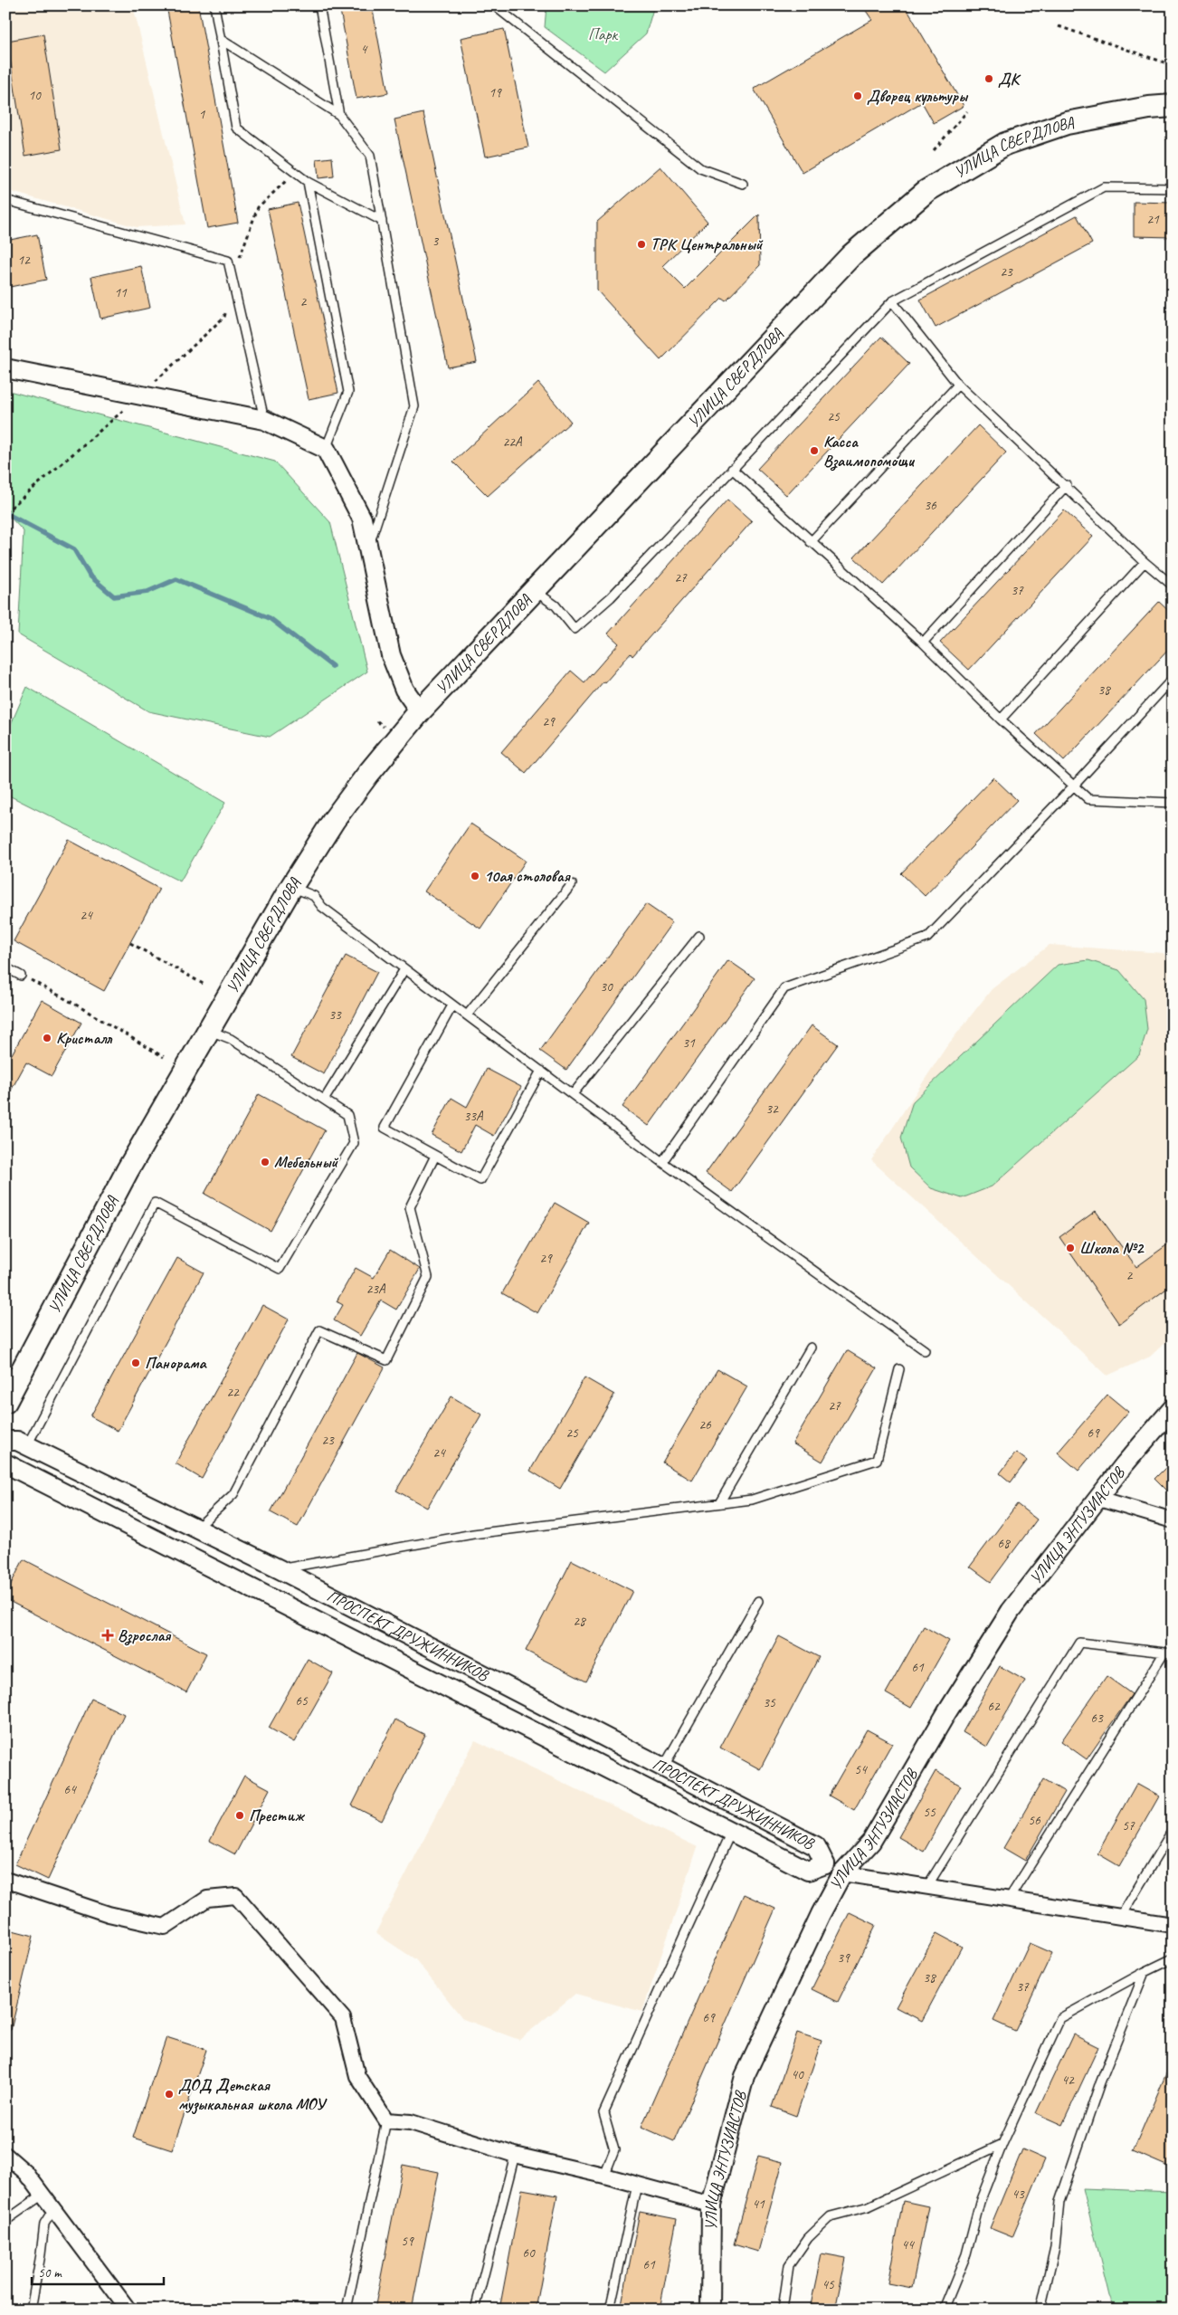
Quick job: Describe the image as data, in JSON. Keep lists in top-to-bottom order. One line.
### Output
{"streets":{"main road":["УЛИЦА СВЕРДЛОВА"],"street":["УЛИЦА ЭНТУЗИАСТОВ","ПРОСПЕКТ ДРУЖИННИКОВ"]},"parks":["Парк"],"places":{"other":["ДК","Дворец культуры","ТРК Центральный","Касса Взаимопомощи","10ая столовая","Кристалл","Мебельный","Школа №2","Панорама","Престиж","ДОД Детская музыкальная школа МОУ"],"health":["Взрослая"]},"house_numbers":["4","19","10","1","21","3","12","23","11","2","25","22А","36","27","37","38","29","24","30","33","31","32","33А","29","2","23А","22","27","26","25","69","23","24","68","28","61","65","35","62","63","54","64","55","56","57","39","38","37","69","40","42","43","41","59","44","60","61","45"],"scale_bar":"50 m"}
